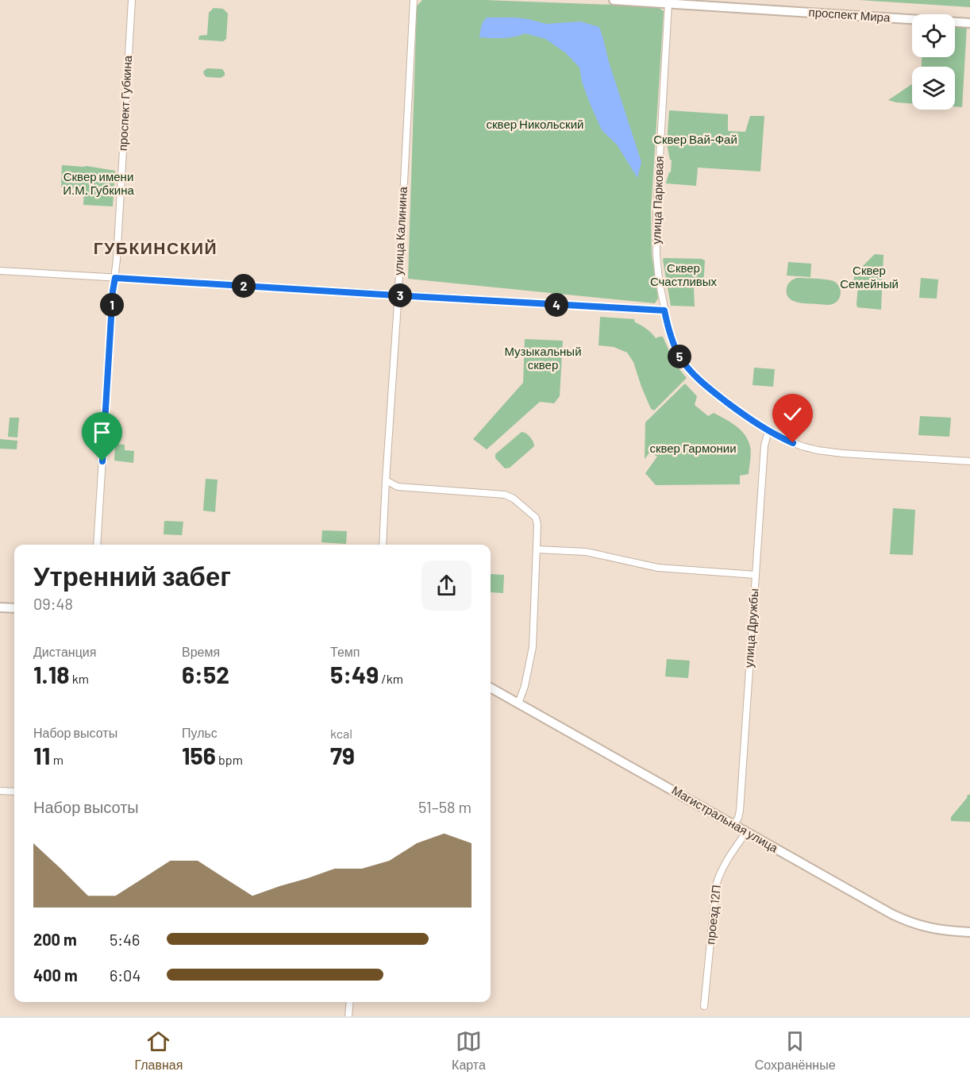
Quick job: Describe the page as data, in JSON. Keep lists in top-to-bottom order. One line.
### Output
{"streets":{"main road":["проспект Мира","Магистральная улица"],"street":["проспект Губкина","улица Парковая","улица Калинина","улица Дружбы","проезд 12П"]},"crossings":[["проспект Мира","улица Парковая"],["улица Парковая","улица Дружбы"],["улица Дружбы","Магистральная улица"],["Магистральная улица","проезд 12П"]],"districts":["ГУБКИНСКИЙ"],"parks":["сквер Никольский","Сквер Вай-Фай","Сквер имени И.М. Губкина","Сквер Счастливых","Сквер Семейный","Музыкальный сквер","сквер Гармонии"],"page":{"pins":["2","3","1","4","5"],"heading":["Утренний забег","09:48"],"stats":[["Дистанция","1.18 km"],["Время","6:52"],["Темп","5:49 /km"],["Набор высоты","11 m"],["Пульс","156 bpm"],["kcal","79"]],"chart":["Набор высоты","51–58 m"],"list":[{"name":"200 m","note":"5:46"},{"name":"400 m","note":"6:04"}],"tabs":["Главная","Карта","Сохранённые"]}}
